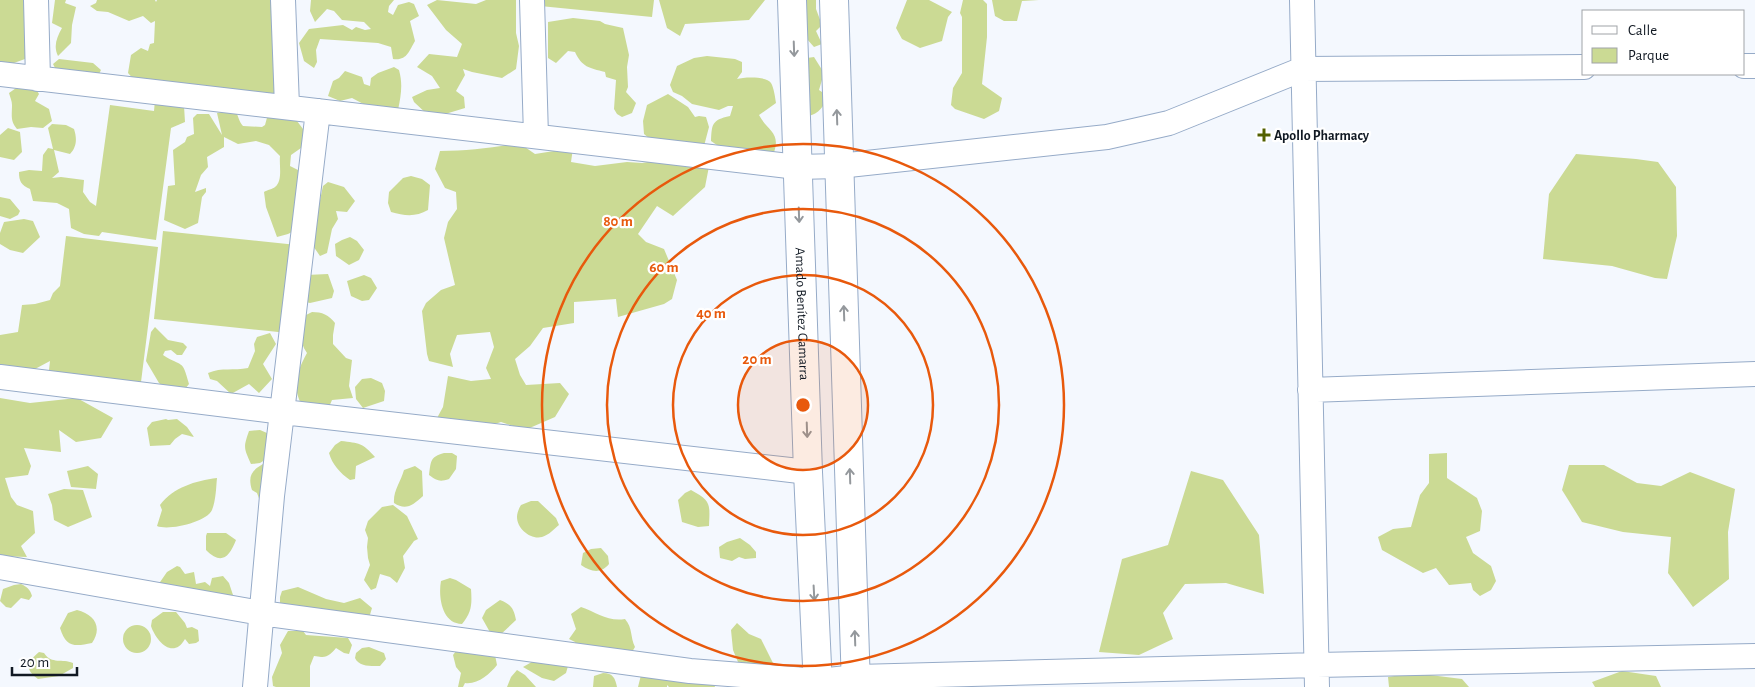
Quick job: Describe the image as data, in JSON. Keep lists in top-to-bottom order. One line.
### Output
{"streets":{"main road":["Amado Benítez Gamarra"]},"places":{"health":["Apollo Pharmacy"]},"legend":["Calle","Parque"],"scale_bar":"20 m","rings":["80 m","60 m","40 m","20 m"]}
